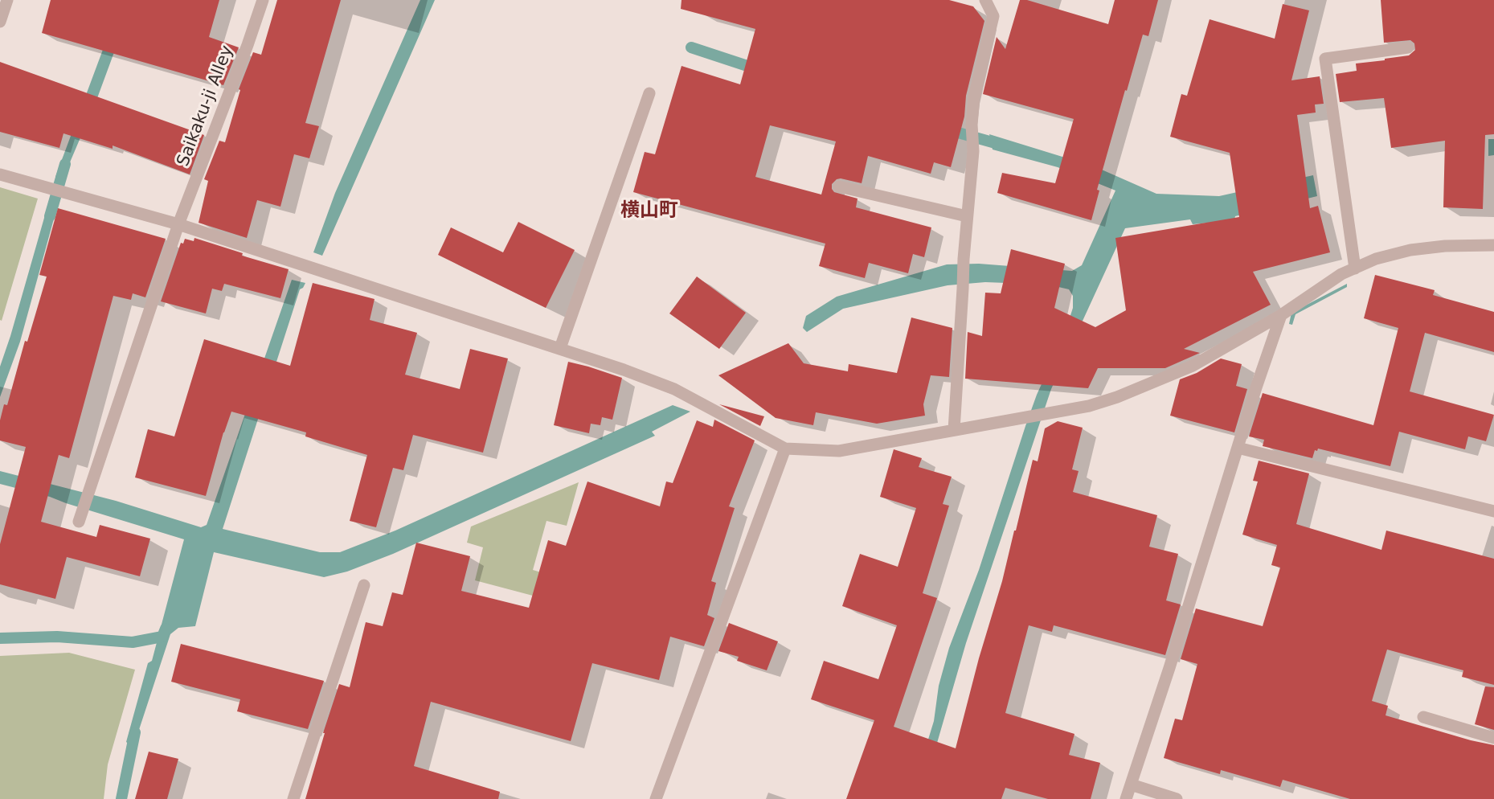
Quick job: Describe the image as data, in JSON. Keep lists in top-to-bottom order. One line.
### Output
{"streets":{"street":["Saikaku-ji Alley"]},"districts":["横山町"]}
